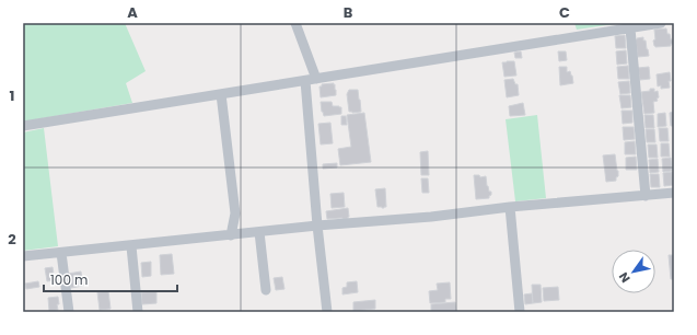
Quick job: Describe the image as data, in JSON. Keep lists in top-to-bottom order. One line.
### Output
{"scale_bar":"100 m","north":"bottom left","grid":{"columns":["A","B","C"],"rows":["1","2"]}}
